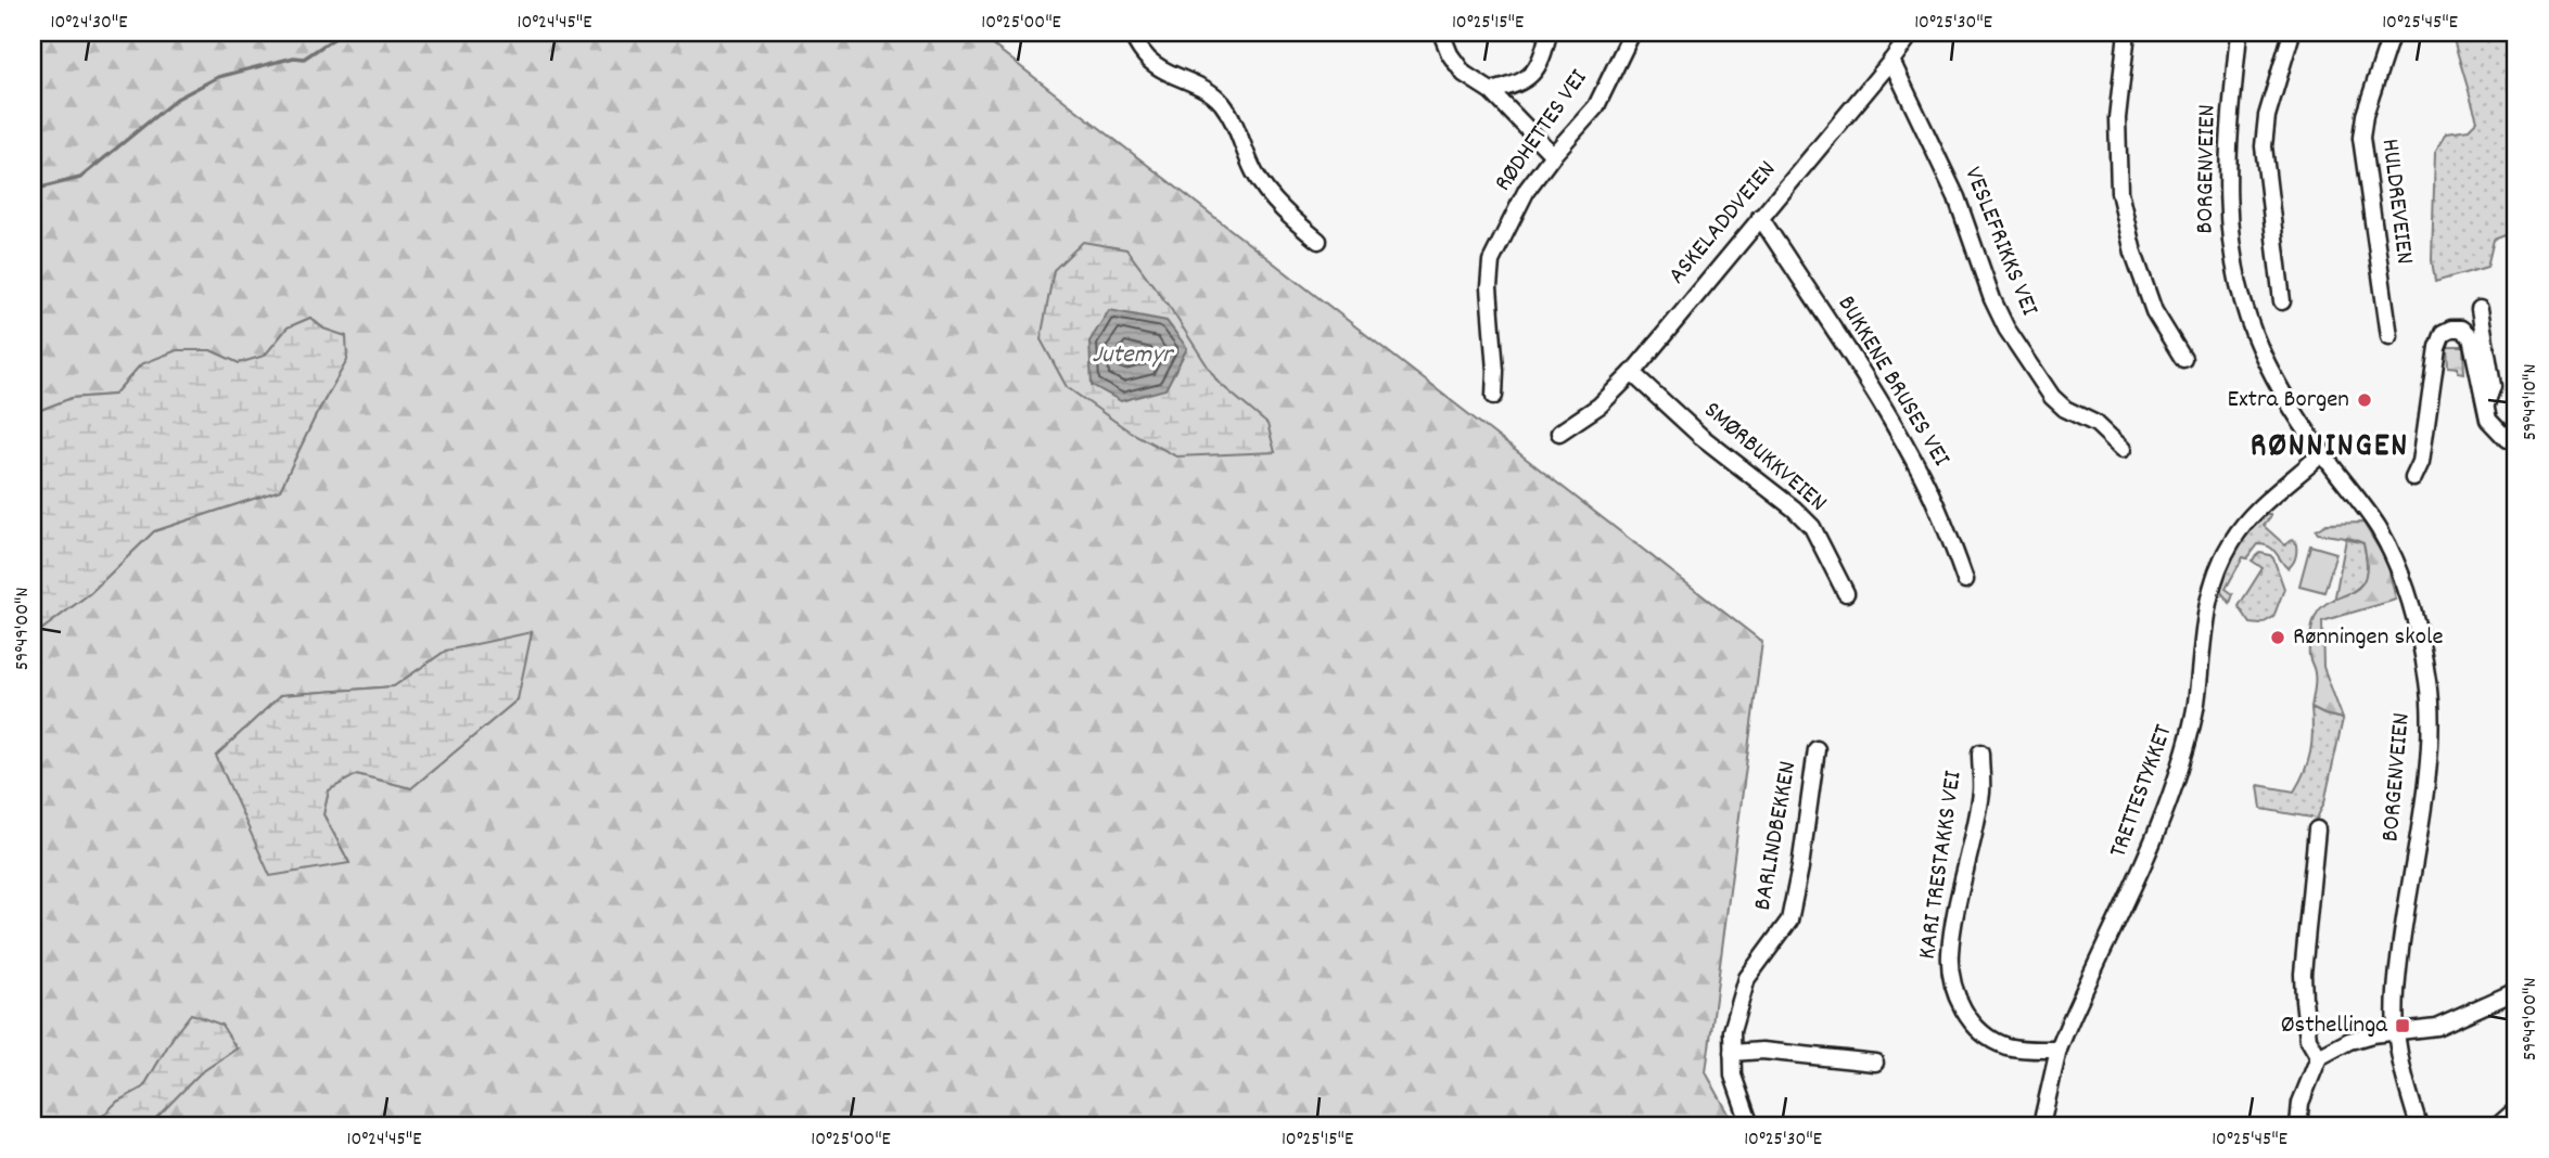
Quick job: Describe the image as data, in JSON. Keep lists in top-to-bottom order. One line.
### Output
{"streets":{"street":["RØDHETTES VEI","BORGENVEIEN","HULDREVEIEN","ASKELADDVEIEN","VESLEFRIKKS VEI","BUKKENE BRUSES VEI","SMØRBUKKVEIEN","TRETTESTYKKET","BARLINDBEKKEN","KARI TRESTAKKS VEI"]},"crossings":[["BORGENVEIEN","TRETTESTYKKET"],["ASKELADDVEIEN","VESLEFRIKKS VEI"],["ASKELADDVEIEN","BUKKENE BRUSES VEI"],["ASKELADDVEIEN","SMØRBUKKVEIEN"],["TRETTESTYKKET","KARI TRESTAKKS VEI"]],"districts":["RØNNINGEN"],"water":["Jutemyr"],"places":{"other":["Extra Borgen","Rønningen skole"],"transit":["Østhellinga"]},"coordinates":["10°24'30\"E","10°24'45\"E","10°25'00\"E","10°25'15\"E","10°25'30\"E","10°25'45\"E","59°49'10\"N","59°49'00\"N"]}
